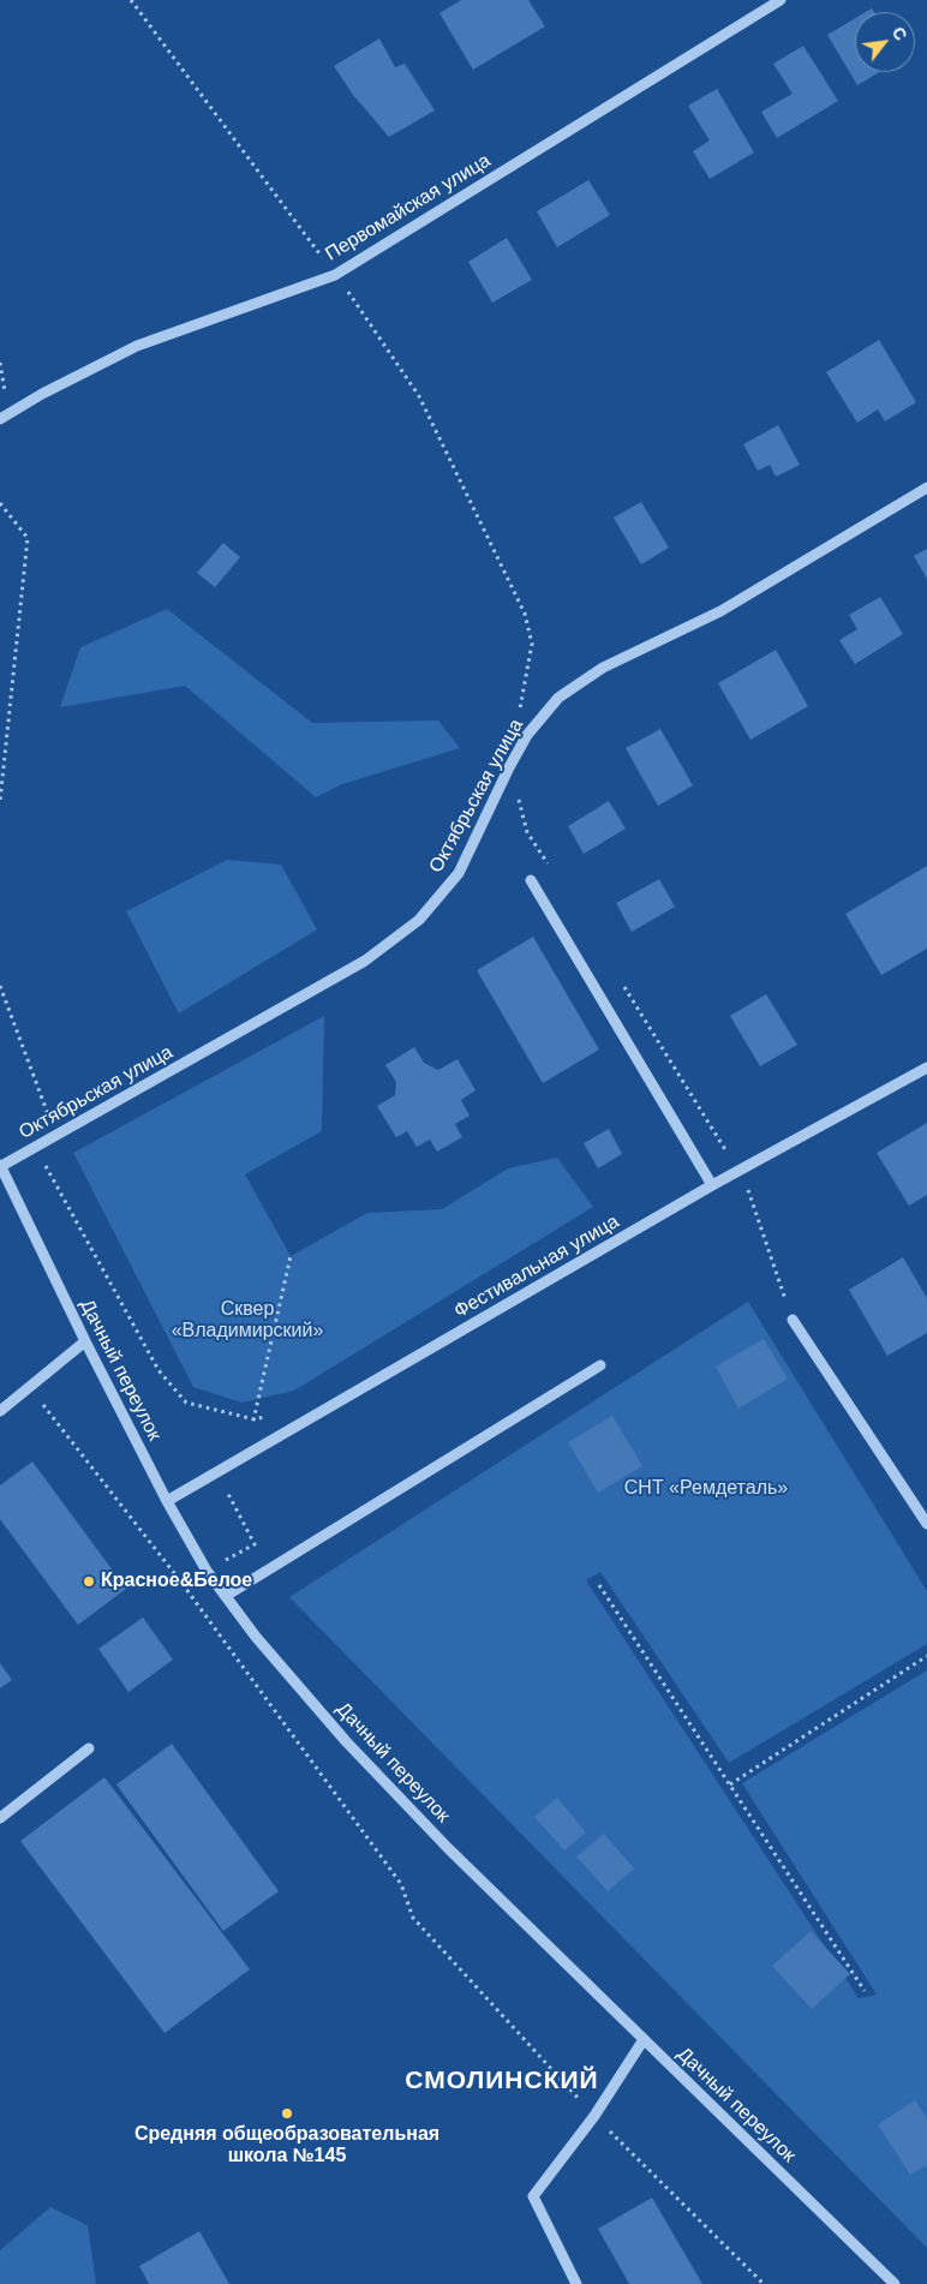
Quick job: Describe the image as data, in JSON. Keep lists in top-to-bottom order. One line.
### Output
{"streets":{"street":["Первомайская улица","Октябрьская улица","Фестивальная улица","Дачный переулок"]},"crossings":[["Октябрьская улица","Дачный переулок"],["Фестивальная улица","Дачный переулок"]],"districts":["СМОЛИНСКИЙ"],"parks":["Сквер «Владимирский»","СНТ «Ремдеталь»"],"places":["Красное&Белое","Средняя общеобразовательная школа №145"],"north":"top right"}
